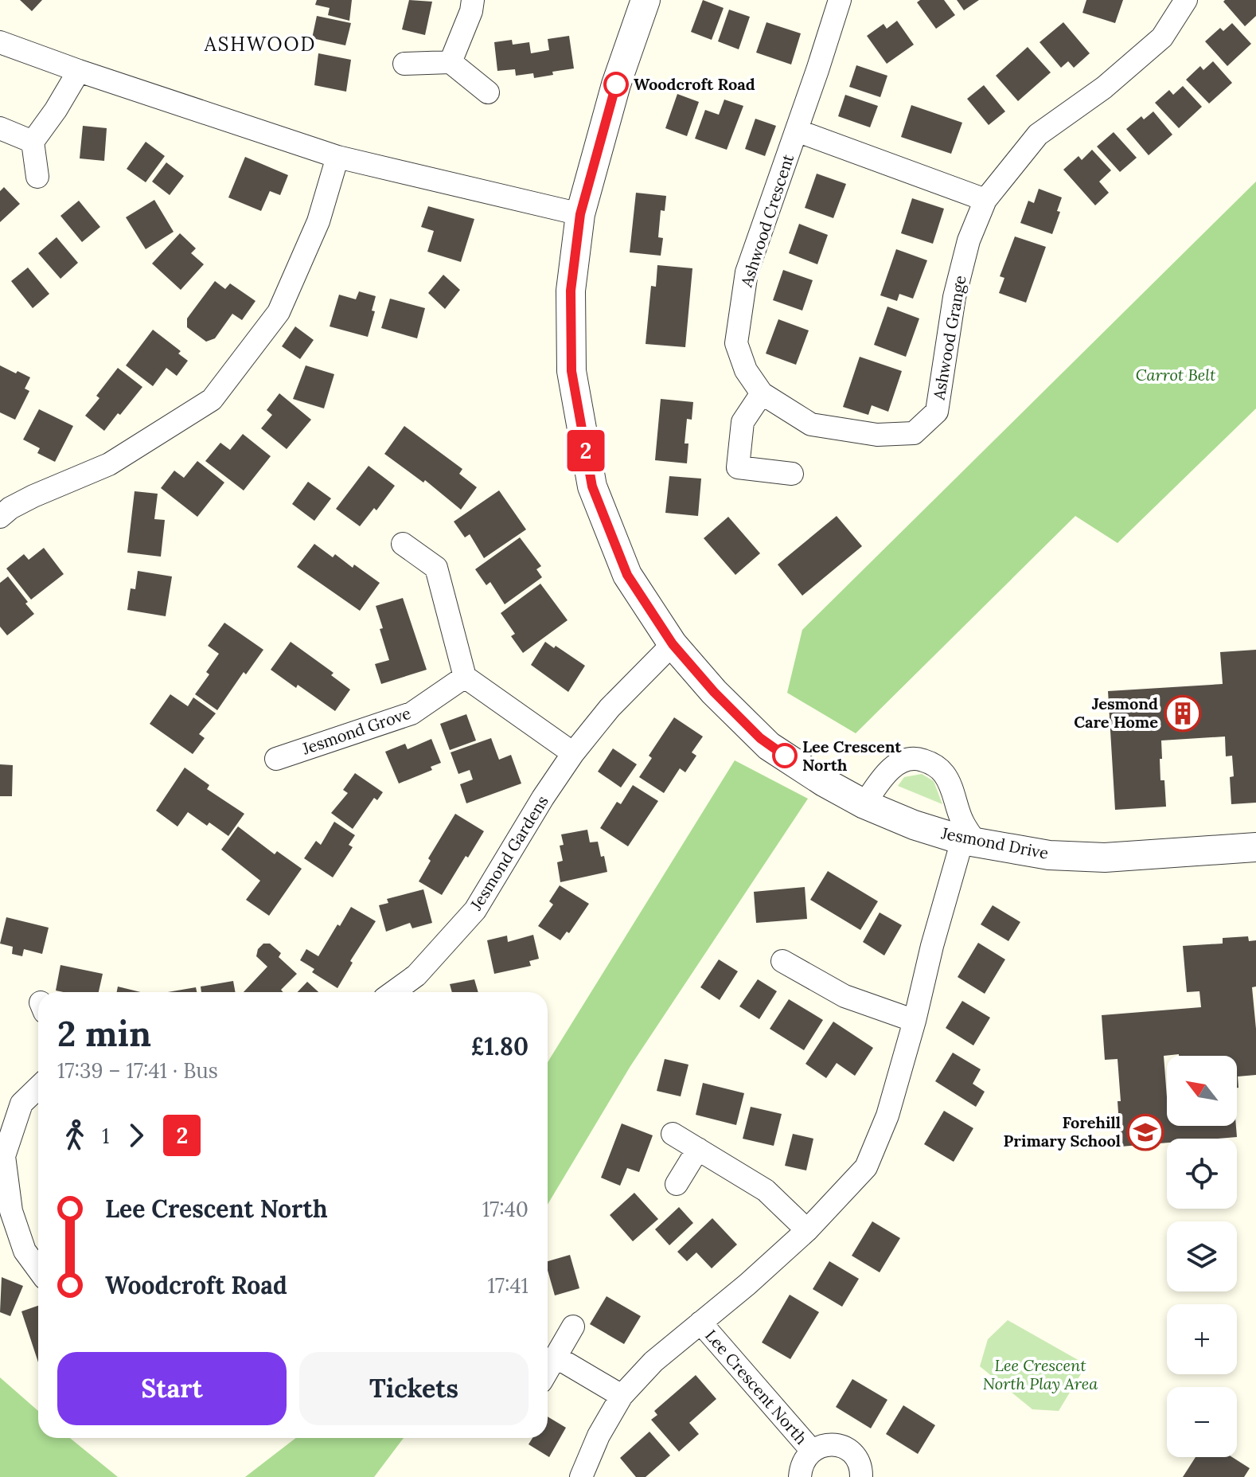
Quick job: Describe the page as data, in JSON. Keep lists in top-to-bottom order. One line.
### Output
{"streets":{"street":["Ashwood Crescent","Ashwood Grange","Jesmond Grove","Jesmond Drive","Jesmond Gardens","Lee Crescent North"]},"crossings":[["Ashwood Crescent","Ashwood Grange"],["Jesmond Drive","Jesmond Gardens"],["Jesmond Drive","Lee Crescent North"]],"districts":["ASHWOOD"],"parks":["Carrot Belt","Lee Crescent North Play Area"],"places":{"other":["Woodcroft Road","Lee Crescent North"],"building":["Jesmond Care Home"],"school or university":["Forehill Primary School"]},"lines":["bus line 2"],"north":"top left","page":{"on_map":"2","heading":["2 min","17:39 – 17:41 · Bus","£1.80"],"map_buttons":["+","−"],"legs":["1","2"],"list":[{"name":"Lee Crescent North","value":"17:40"},{"name":"Woodcroft Road","value":"17:41"}],"buttons":["Start","Tickets"]}}
